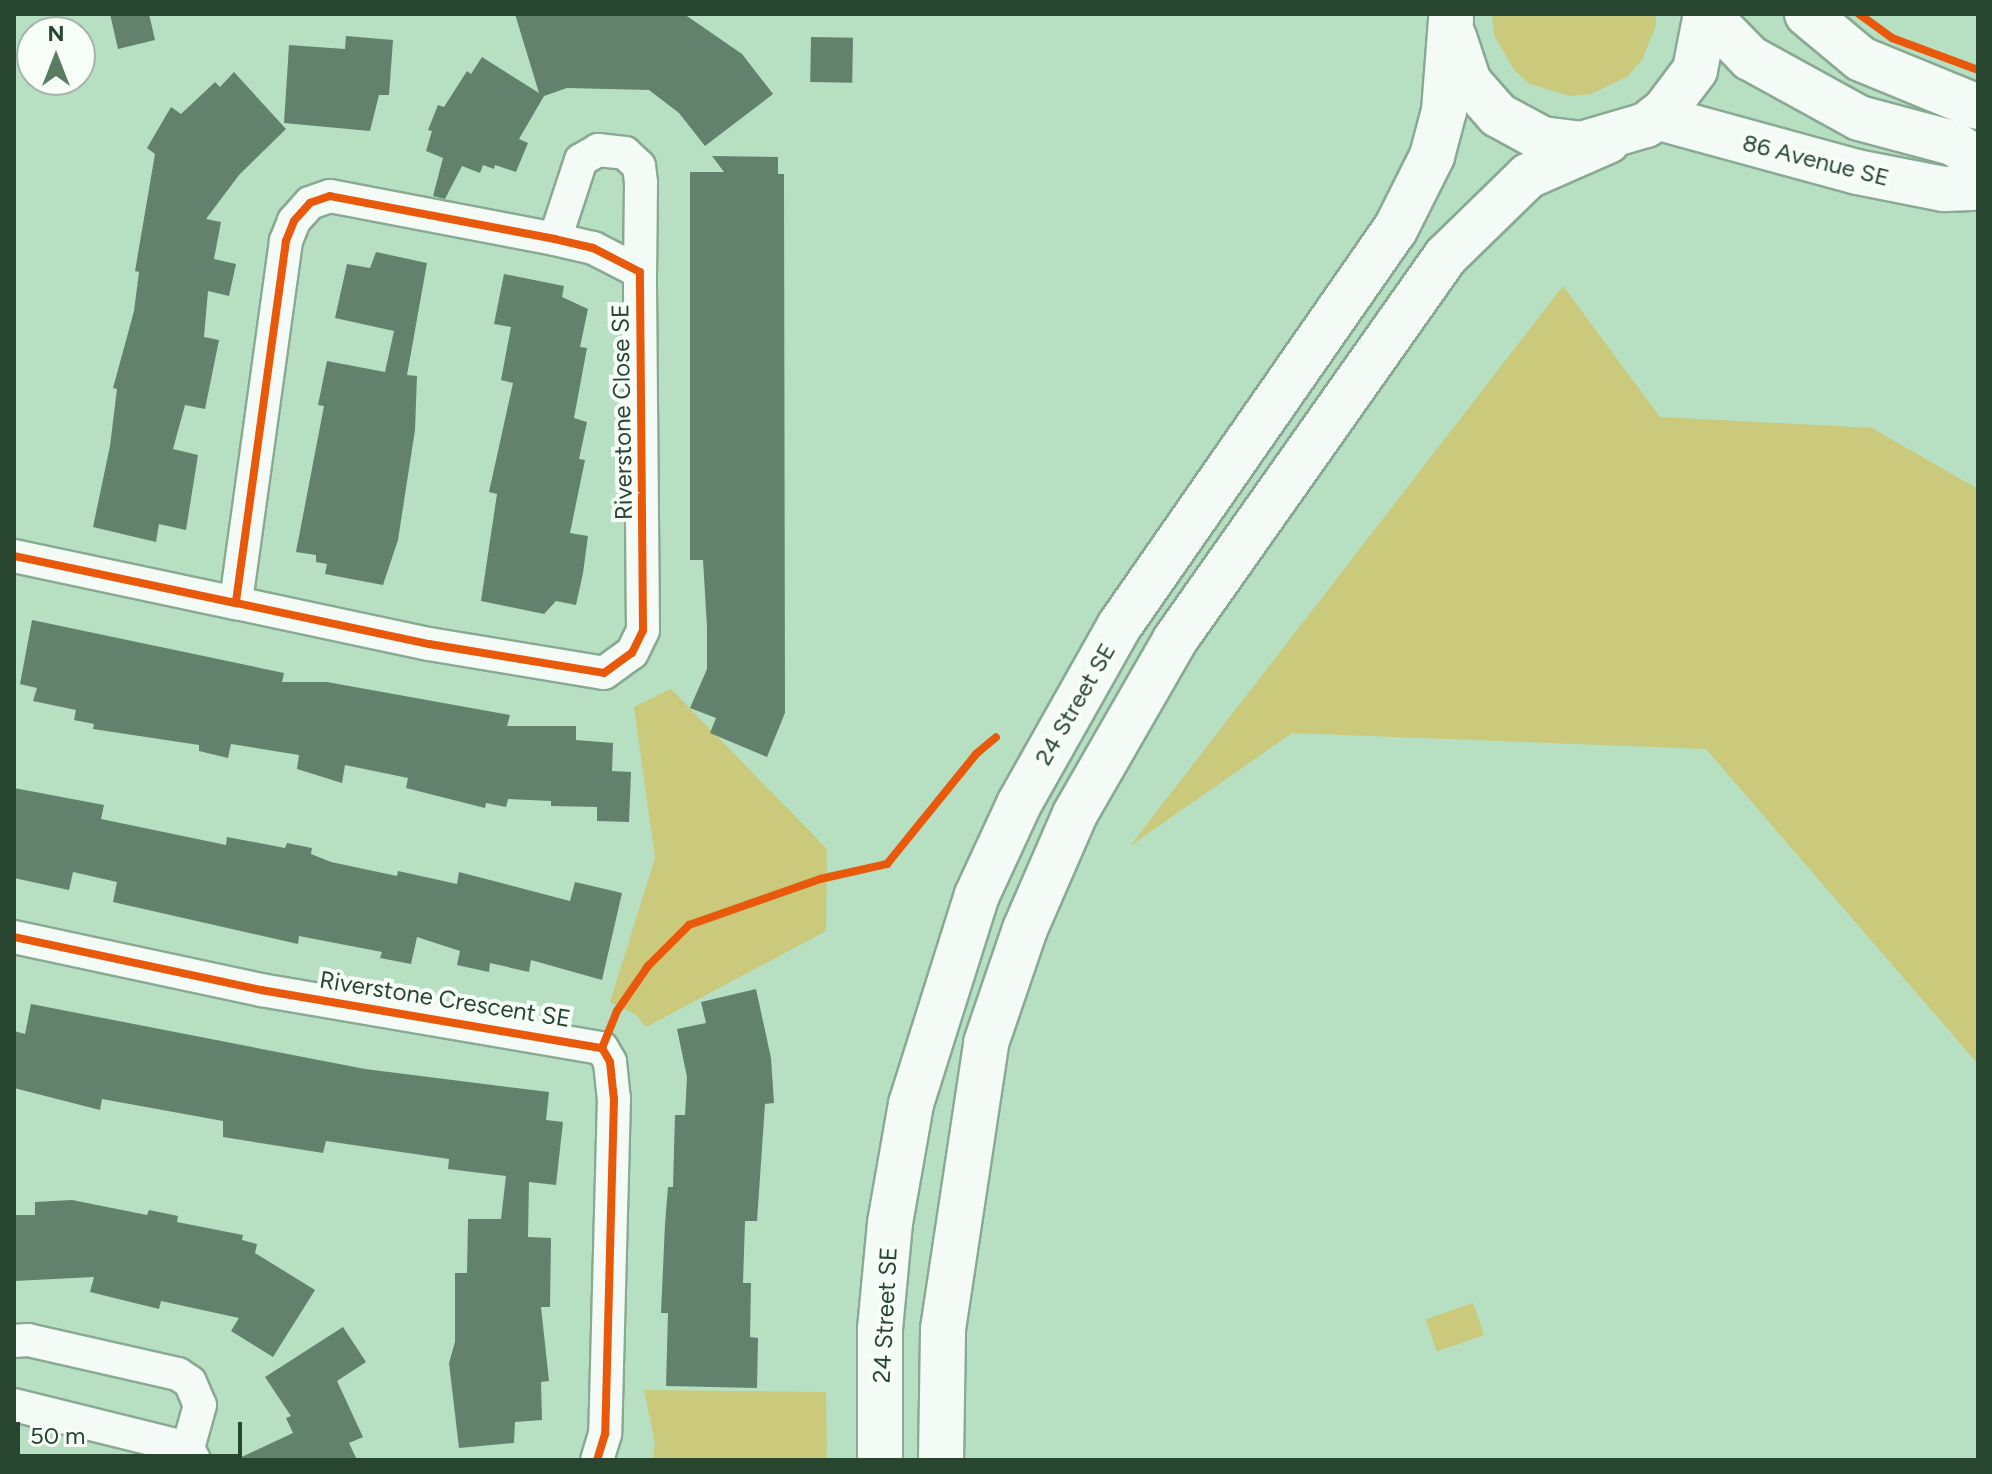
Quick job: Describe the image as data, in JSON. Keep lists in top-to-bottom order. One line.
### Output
{"streets":{"main road":["86 Avenue SE","24 Street SE"],"street":["Riverstone Close SE","Riverstone Crescent SE"]},"scale_bar":"50 m","north":"top"}
